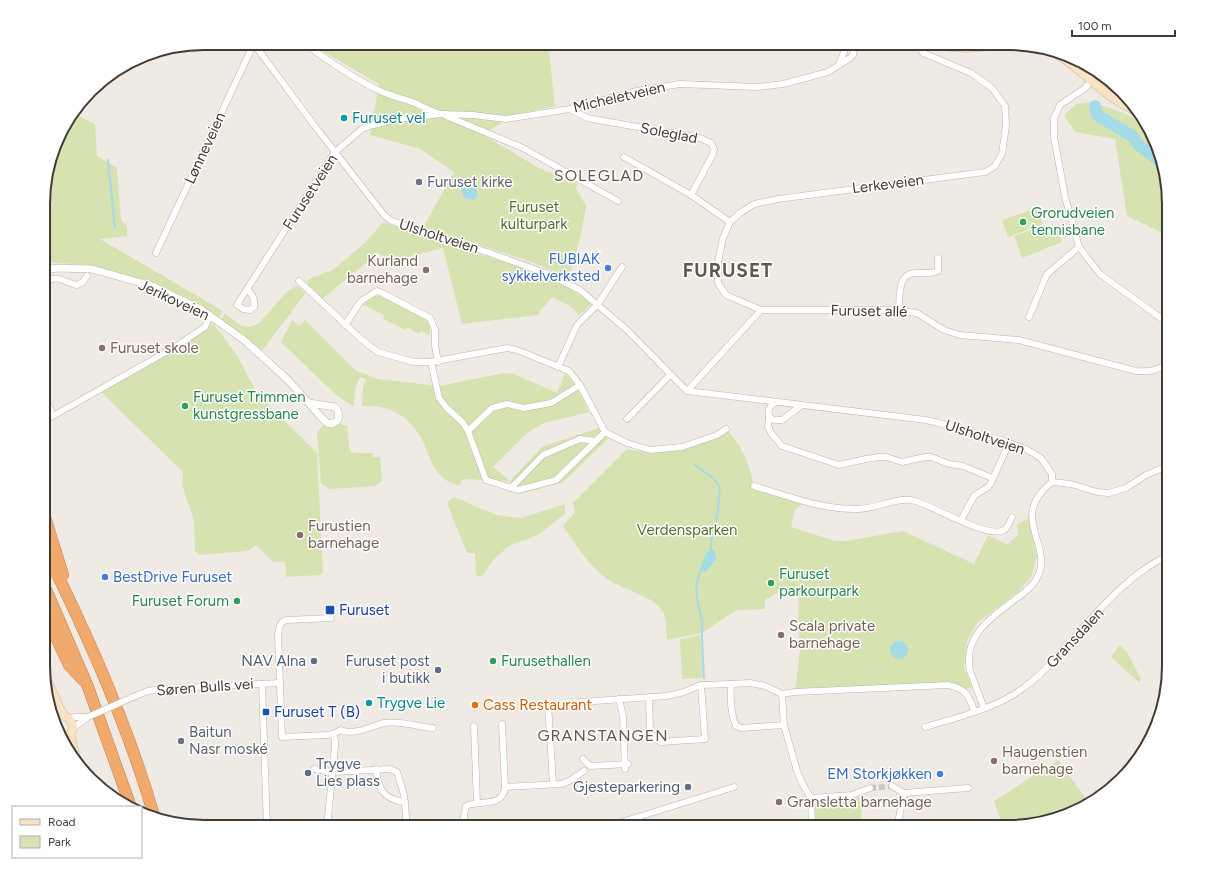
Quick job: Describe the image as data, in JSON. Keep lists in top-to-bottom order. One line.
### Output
{"streets":{"street":["Micheletveien","Soleglad","Lønneveien","Lerkeveien","Furusetveien","Ulsholtveien","Jerikoveien","Furuset allé","Gransdalen","Søren Bulls vei"]},"crossings":[["Micheletveien","Soleglad"],["Micheletveien","Furusetveien"],["Lerkeveien","Furuset allé"],["Furusetveien","Ulsholtveien"]],"districts":["SOLEGLAD","FURUSET","GRANSTANGEN"],"parks":["Furuset kulturpark","Verdensparken"],"places":{"other":["Furuset vel","Furuset kirke","Grorudveien tennisbane","FUBIAK sykkelverksted","Kurland barnehage","Furuset skole","Furuset Trimmen kunstgressbane","Furustien barnehage","BestDrive Furuset","Furuset parkourpark","Furuset Forum","Scala private barnehage","NAV Alna","Furusethallen","Furuset post i butikk","Trygve Lie","Cass Restaurant","Baitun Nasr moské","Haugenstien barnehage","Trygve Lies plass","EM Storkjøkken","Gjesteparkering","Gransletta barnehage"],"transit":["Furuset","Furuset T (B)"]},"legend":["Road","Park"],"scale_bar":"100 m"}
